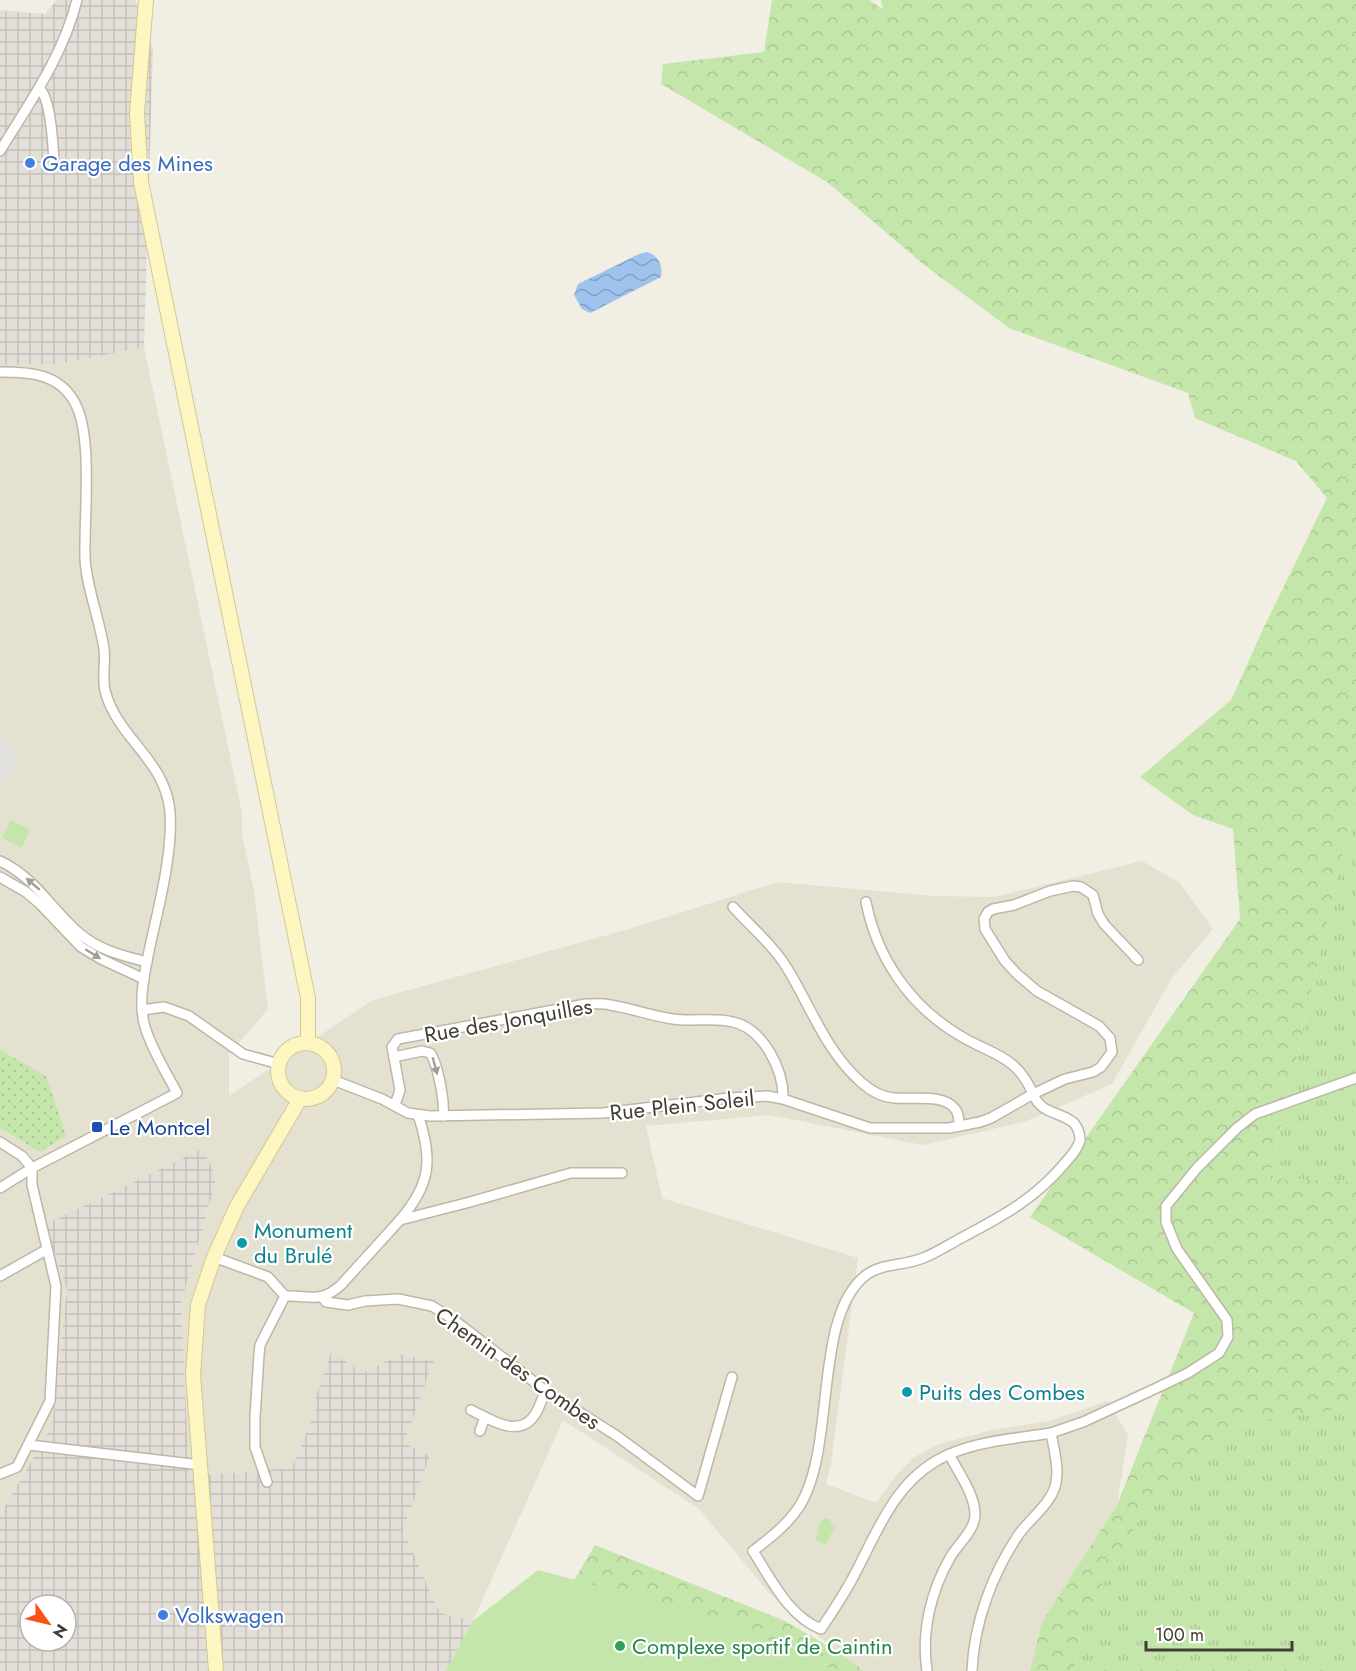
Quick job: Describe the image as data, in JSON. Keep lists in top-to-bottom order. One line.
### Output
{"streets":{"street":["Rue des Jonquilles","Rue Plein Soleil","Chemin des Combes"]},"crossings":[["Rue des Jonquilles","Rue Plein Soleil"]],"places":{"other":["Garage des Mines","Monument du Brulé","Puits des Combes","Volkswagen","Complexe sportif de Caintin"],"transit":["Le Montcel"]},"scale_bar":"100 m","north":"bottom right"}
